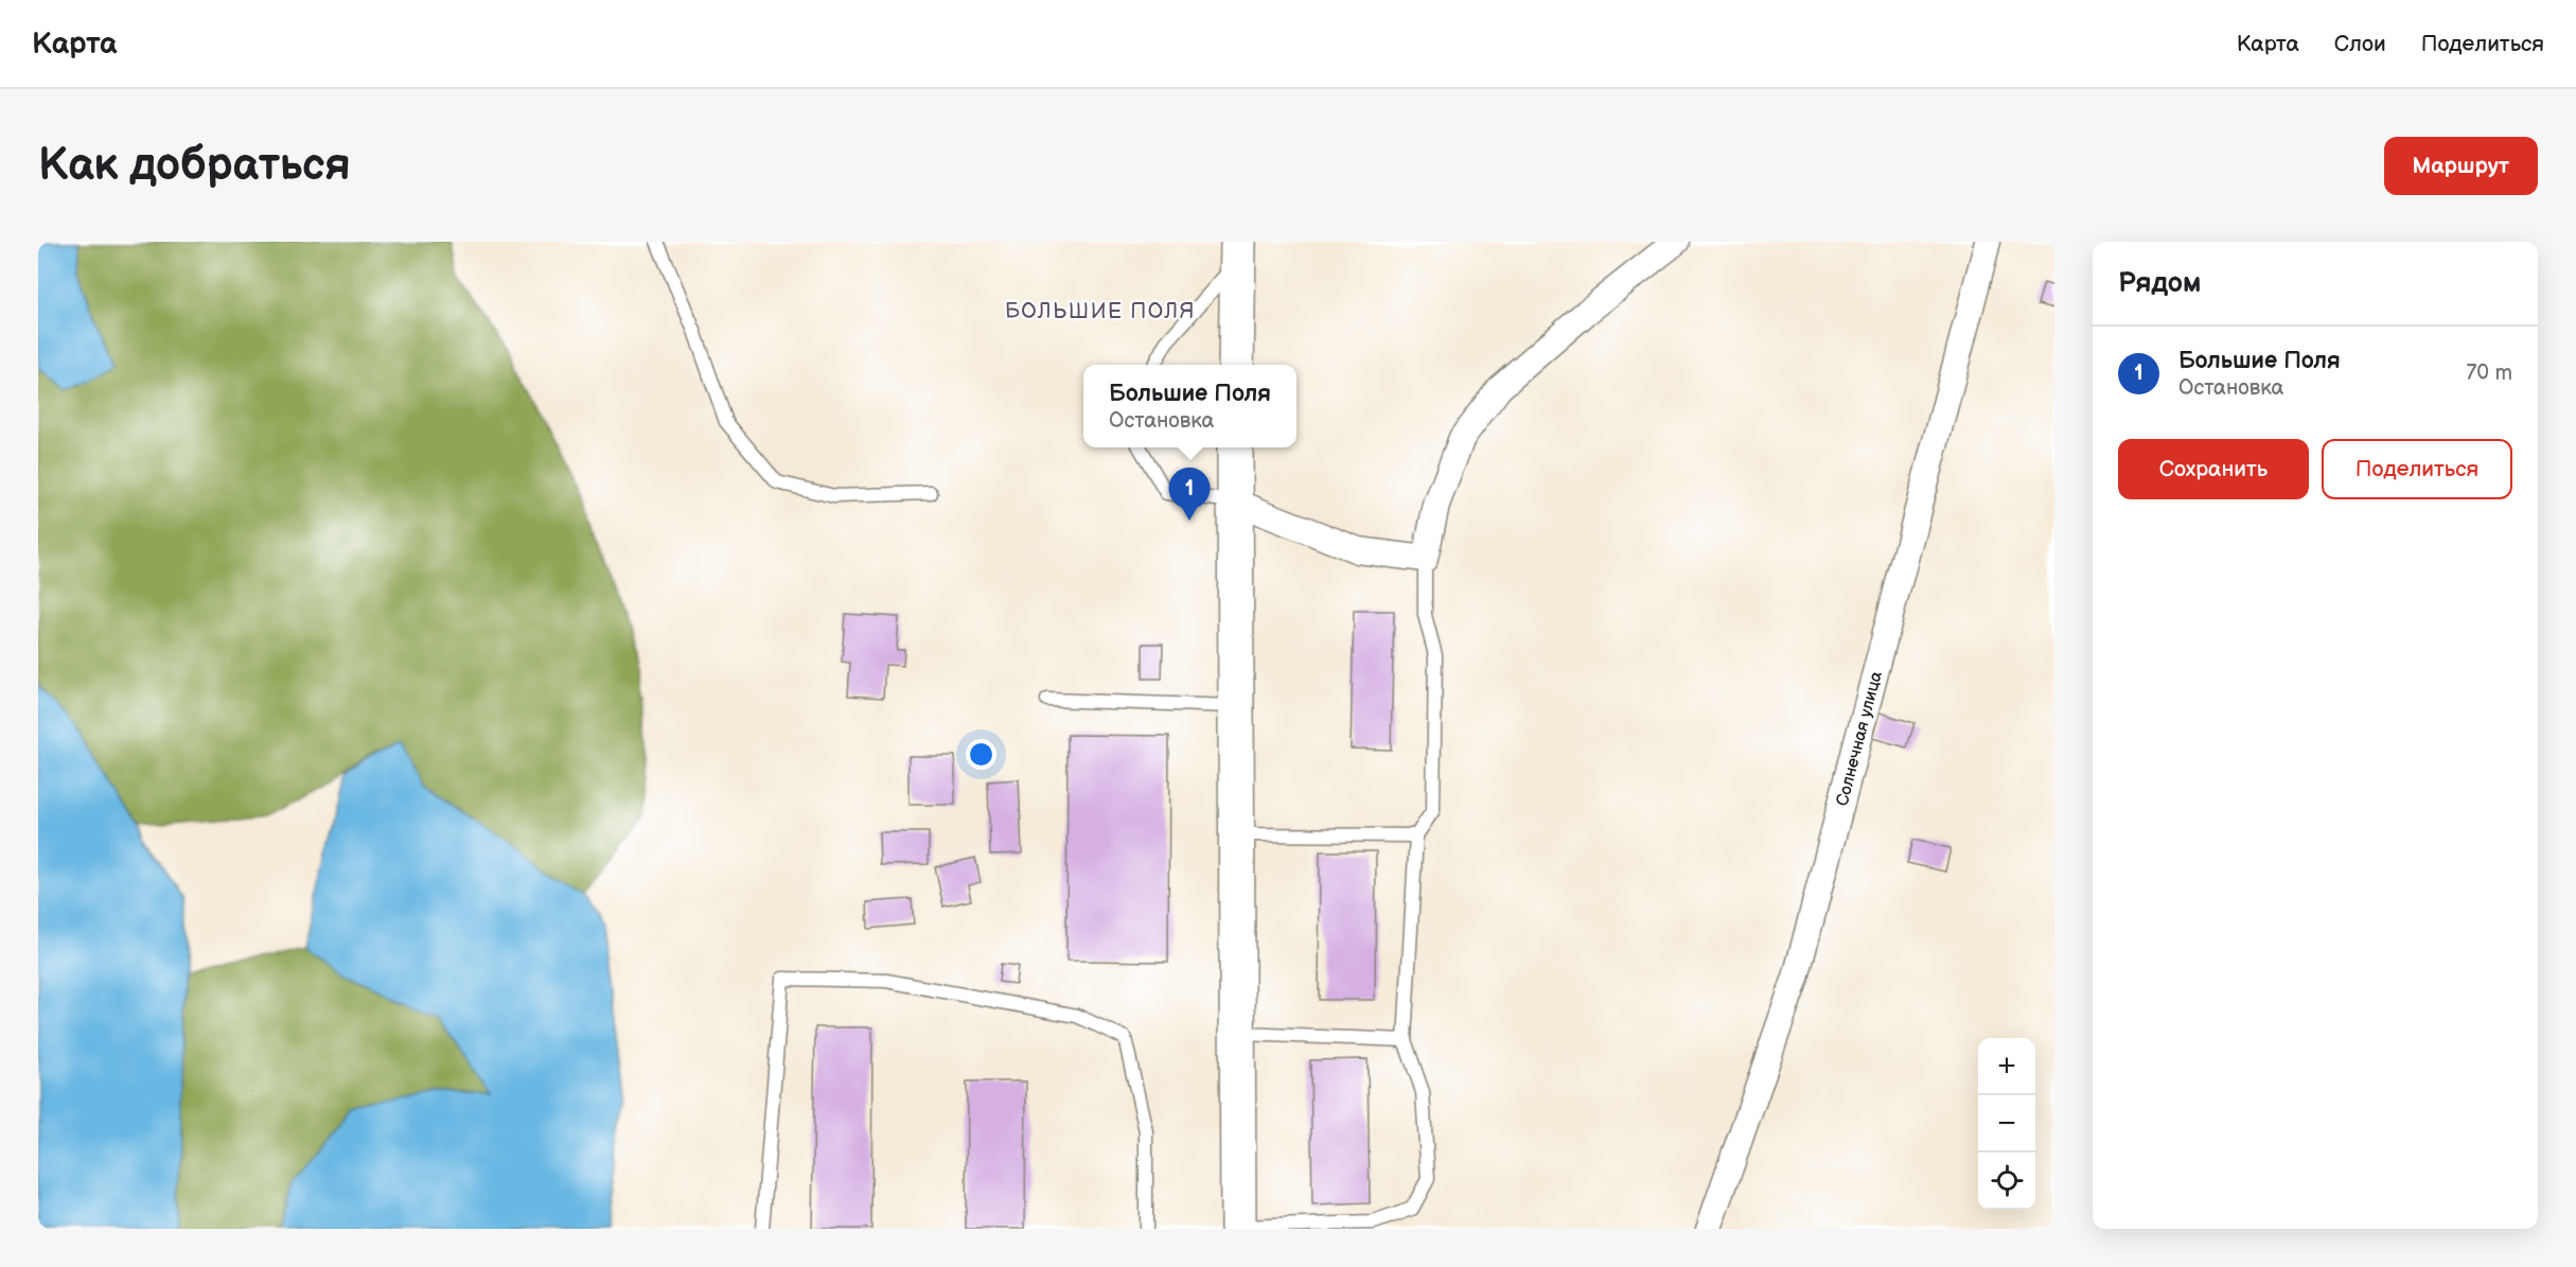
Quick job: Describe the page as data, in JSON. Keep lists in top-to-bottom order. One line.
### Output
{"streets":{"street":["Солнечная улица"]},"districts":["БОЛЬШИЕ ПОЛЯ"],"page":{"header":"Карта","nav":["Карта","Слои","Поделиться"],"buttons":["Маршрут",["Сохранить","Поделиться"]],"title":"Как добраться","heading":"Рядом","list":[{"mark":"1","name":"Большие Поля","note":"Остановка","value":"70 m"}],"popup":["Большие Поля","Остановка"],"pins":"1","map_buttons":["+","−"]}}
